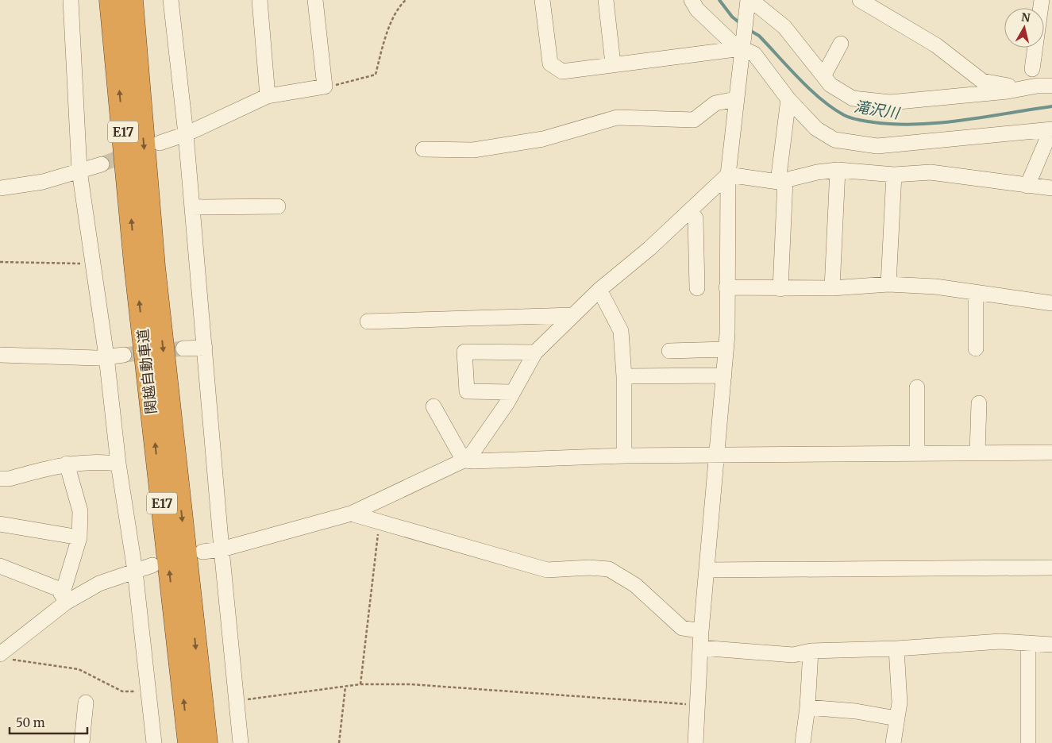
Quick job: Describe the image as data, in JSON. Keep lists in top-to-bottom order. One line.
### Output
{"streets":{"highway":["E17","関越自動車道"]},"water":["滝沢川"],"scale_bar":"50 m","north":"top"}
